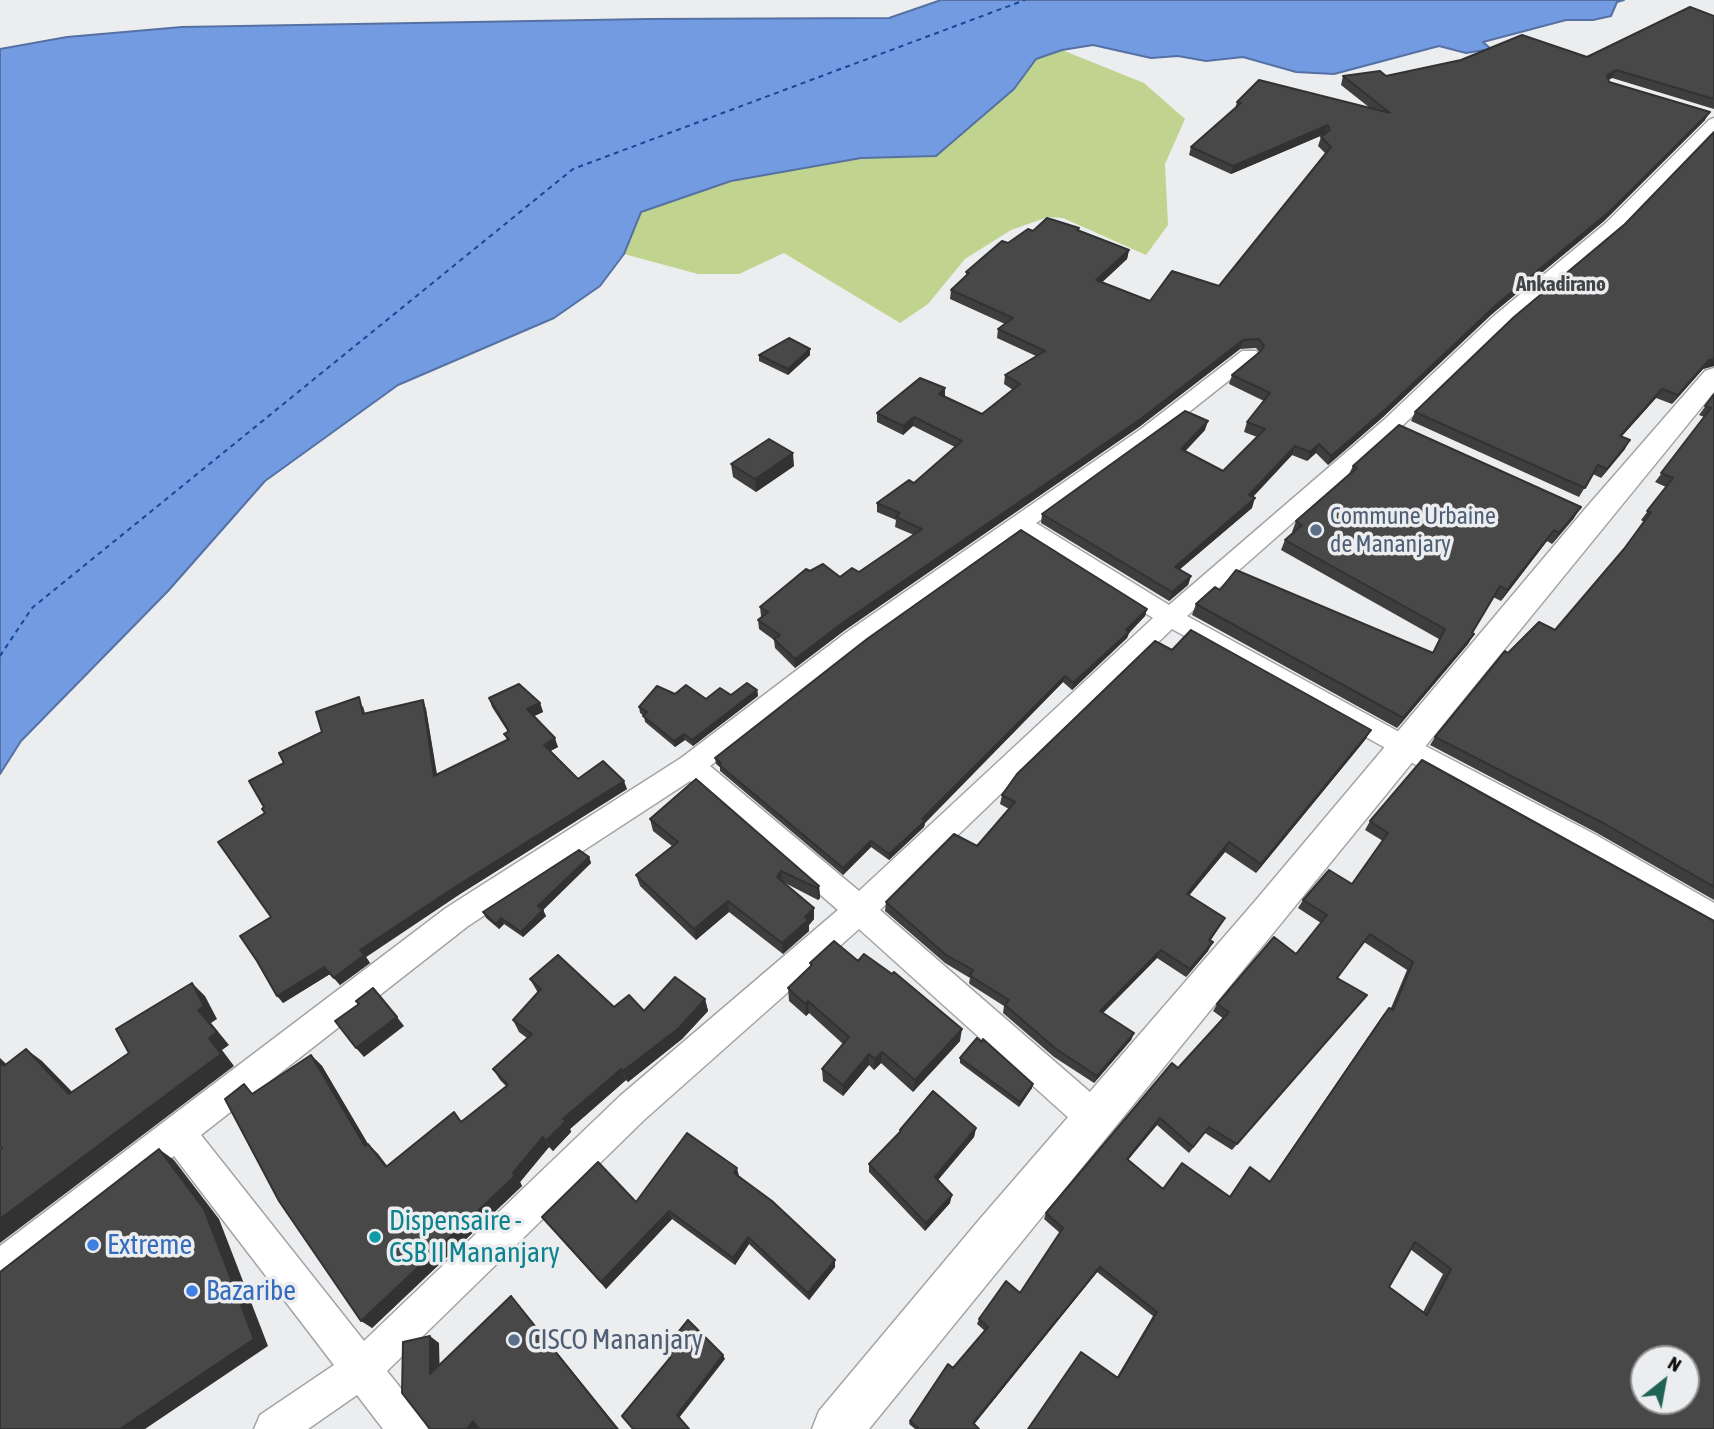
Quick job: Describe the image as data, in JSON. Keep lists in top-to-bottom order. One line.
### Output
{"districts":["Ankadirano"],"places":["Commune Urbaine de Mananjary","Dispensaire - CSB II Mananjary","Extreme","Bazaribe","CISCO Mananjary"],"north":"top right"}
